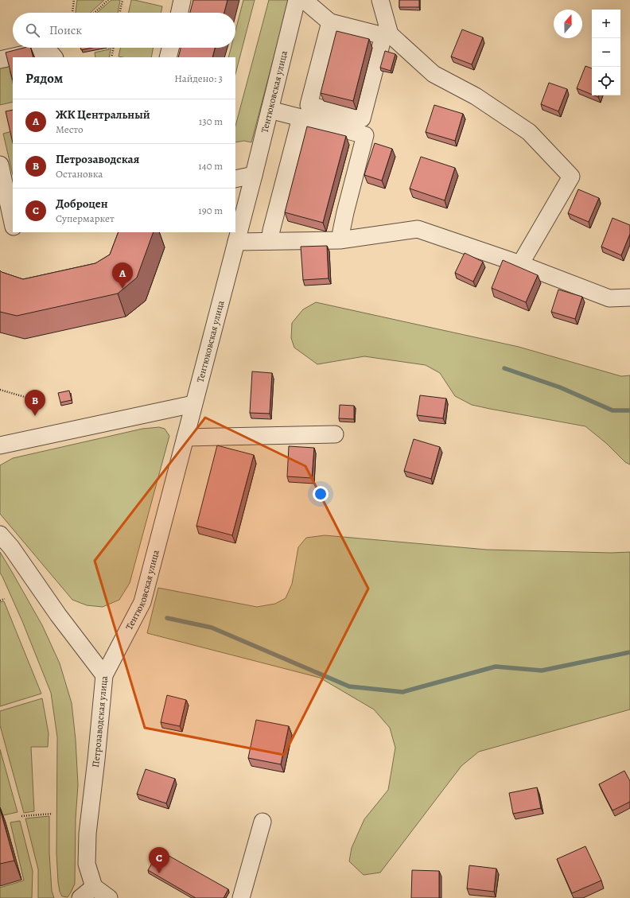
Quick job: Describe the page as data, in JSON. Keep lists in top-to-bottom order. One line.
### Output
{"streets":{"street":["Тентюковская улица","Петрозаводская улица"]},"crossings":[["Тентюковская улица","Петрозаводская улица"]],"north":"top","page":{"map_buttons":["+","−"],"search":"Поиск","heading":["Рядом","Найдено: 3"],"list":[{"mark":"A","name":"ЖК Центральный","note":"Место","value":"130 m"},{"mark":"B","name":"Петрозаводская","note":"Остановка","value":"140 m"},{"mark":"C","name":"Доброцен","note":"Супермаркет","value":"190 m"}],"pins":["A","B","C"]}}
